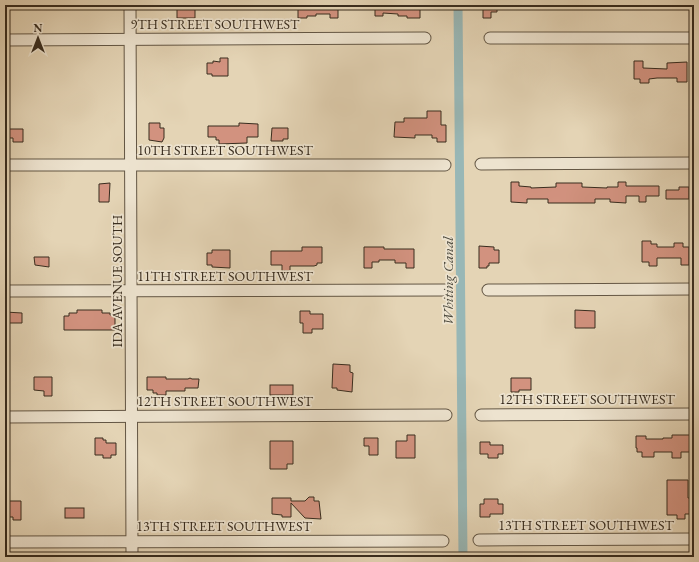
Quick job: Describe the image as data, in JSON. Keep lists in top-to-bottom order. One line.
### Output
{"streets":{"street":["9TH STREET SOUTHWEST","10TH STREET SOUTHWEST","11TH STREET SOUTHWEST","IDA AVENUE SOUTH","12TH STREET SOUTHWEST","13TH STREET SOUTHWEST"]},"crossings":[["9TH STREET SOUTHWEST","IDA AVENUE SOUTH"],["10TH STREET SOUTHWEST","IDA AVENUE SOUTH"],["11TH STREET SOUTHWEST","IDA AVENUE SOUTH"],["IDA AVENUE SOUTH","12TH STREET SOUTHWEST"],["IDA AVENUE SOUTH","13TH STREET SOUTHWEST"]],"water":["Whiting Canal"],"north":"top"}
